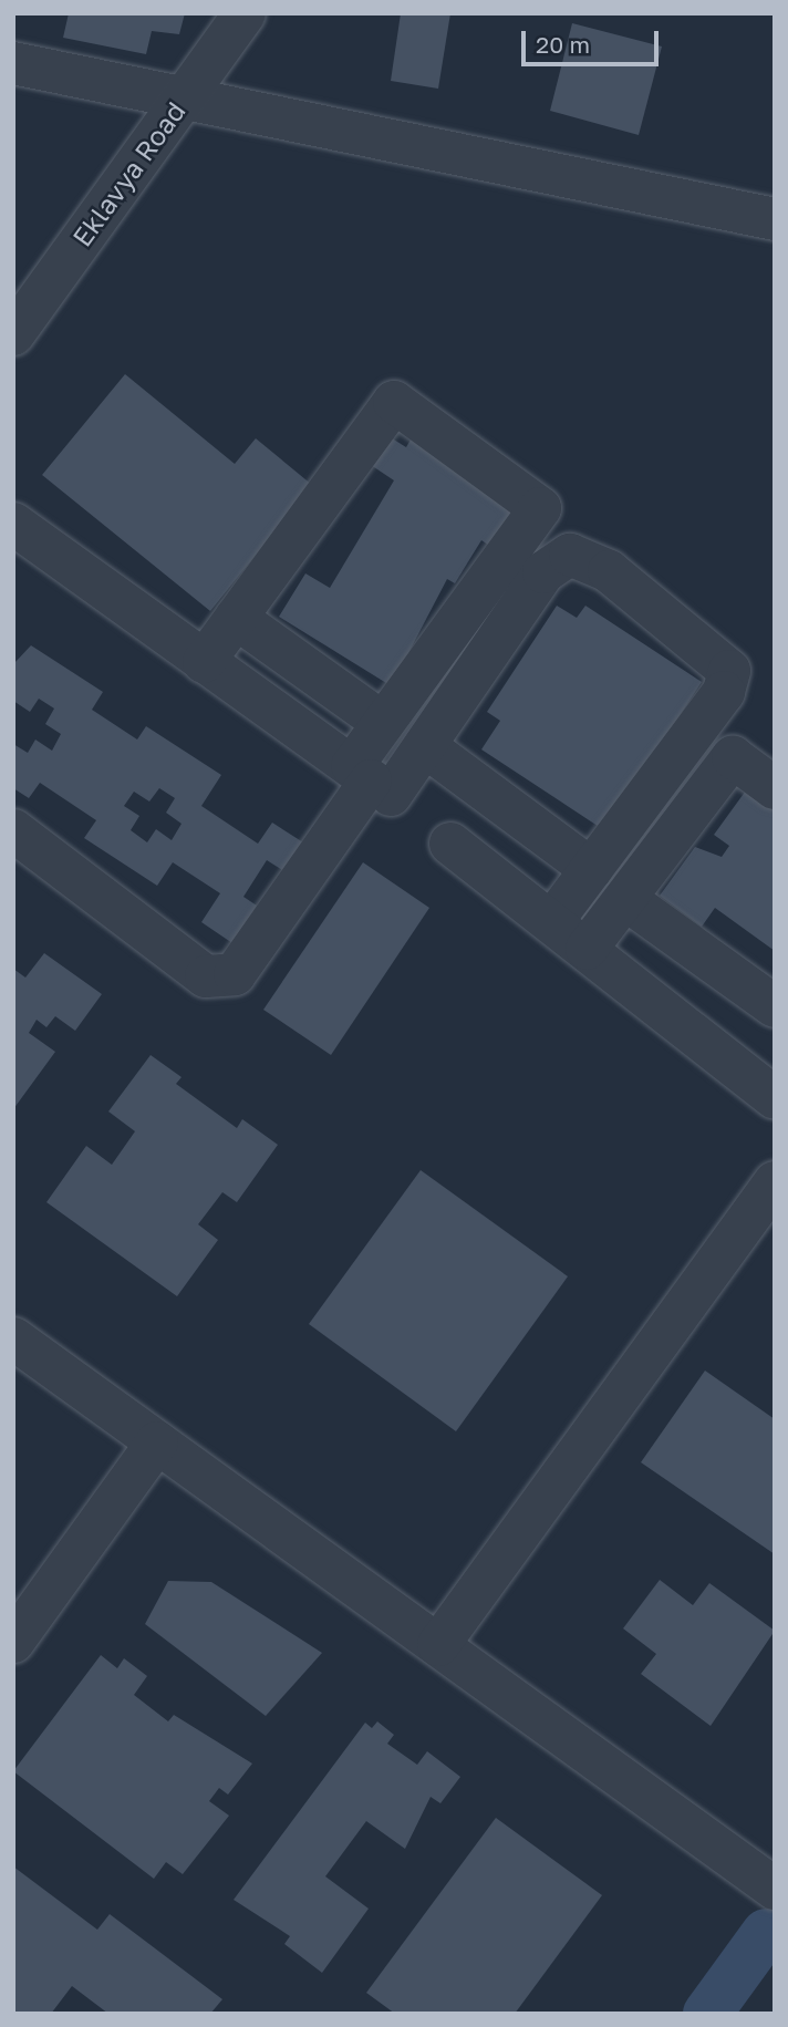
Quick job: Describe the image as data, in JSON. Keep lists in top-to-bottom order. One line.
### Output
{"streets":{"street":["Eklavya Road"]},"scale_bar":"20 m"}
